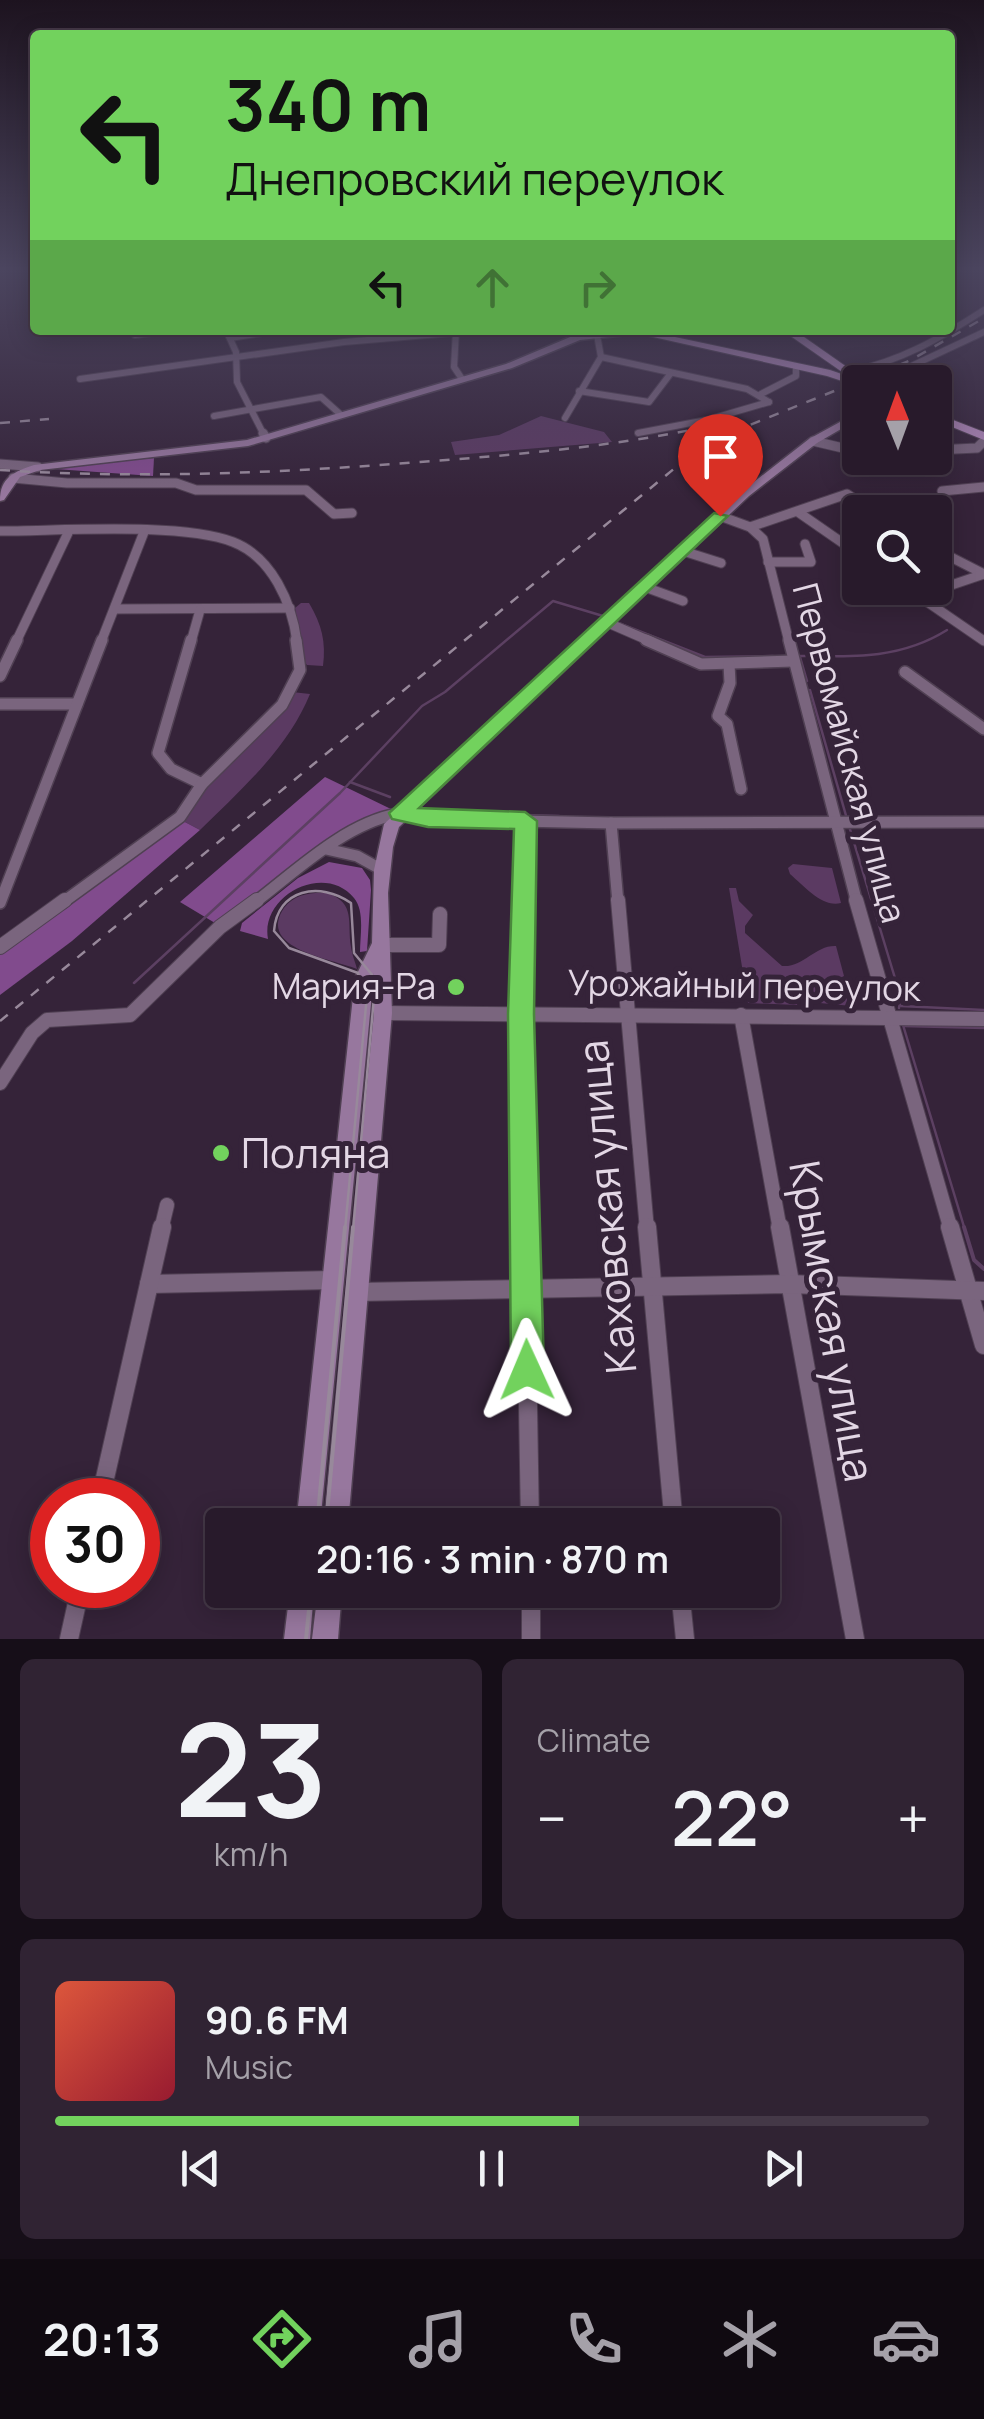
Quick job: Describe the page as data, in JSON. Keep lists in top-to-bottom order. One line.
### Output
{"streets":{"street":["Первомайская улица","Урожайный переулок","Каховская улица","Крымская улица"]},"crossings":[["Первомайская улица","Урожайный переулок"],["Урожайный переулок","Каховская улица"],["Урожайный переулок","Крымская улица"]],"places":["Мария-Ра","Поляна"],"north":"top","page":{"turn":["340 m","Днепровский переулок"],"limit":"30","trip":"20:16 · 3 min · 870 m","tile":[["23","km/h"],"Climate"],"heat":["−","22°","+"],"song":["90.6 FM","Music"],"tabs":"20:13"}}
